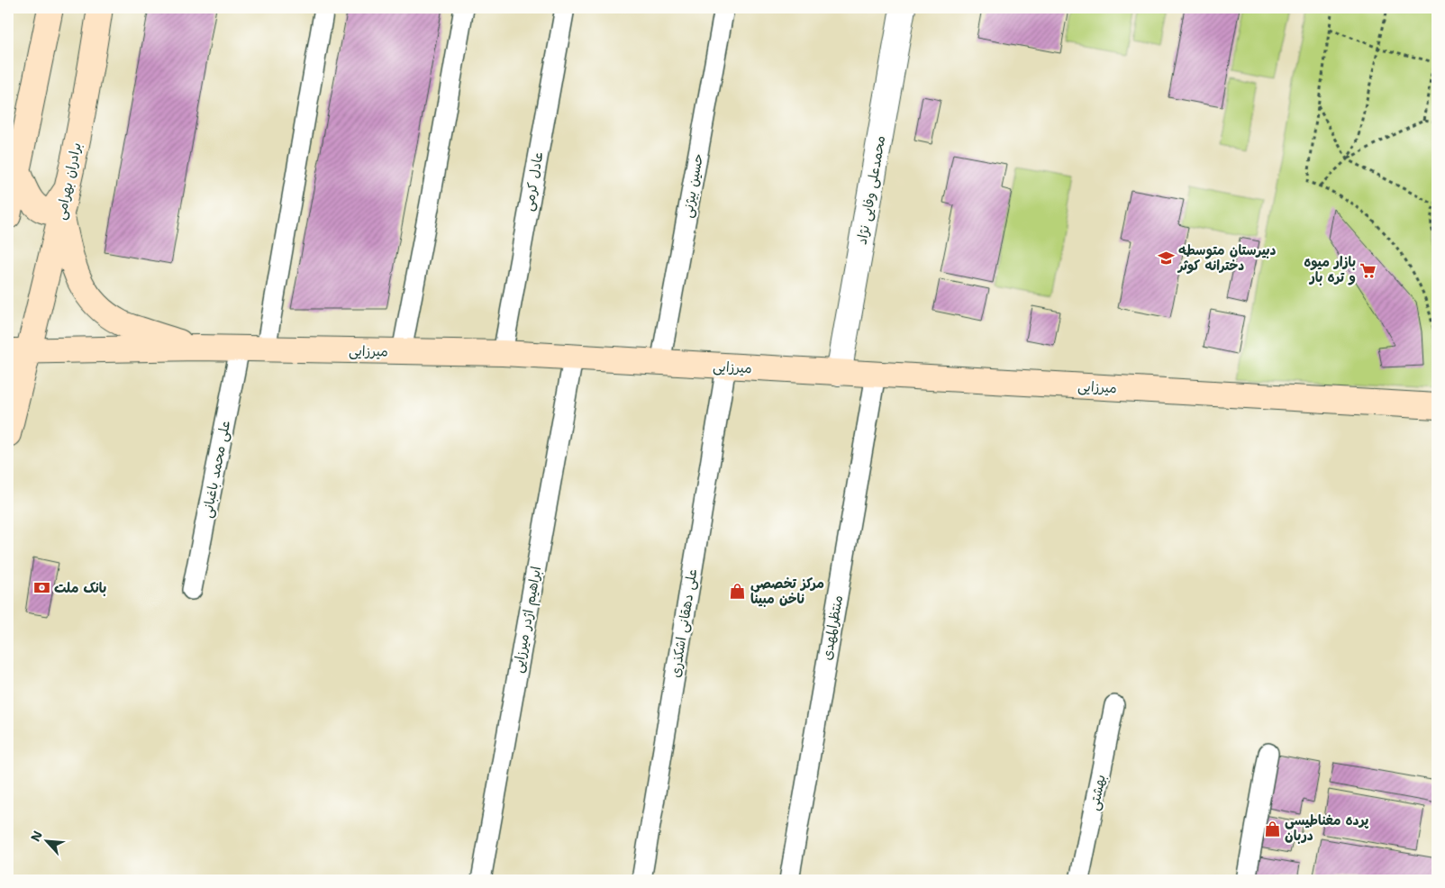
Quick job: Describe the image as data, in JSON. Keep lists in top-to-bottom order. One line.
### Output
{"streets":{"main road":["برادران بهرامی","میرزایی"],"street":["عادل کرمی","حسین بیژنی","محمدعلی وفایی نژاد","علی محمد باغبانی","ابراهیم اژدر میرزایی","علی دهقانی اشکذری","منتظرالمهدی","بهشتی"]},"crossings":[["برادران بهرامی","میرزایی"],["عادل کرمی","میرزایی"],["حسین بیژنی","میرزایی"],["محمدعلی وفایی نژاد","میرزایی"],["میرزایی","علی محمد باغبانی"],["میرزایی","ابراهیم اژدر میرزایی"],["میرزایی","علی دهقانی اشکذری"],["میرزایی","منتظرالمهدی"]],"places":{"school or university":["دبیرستان متوسطه دخترانه کوثر"],"supermarket":["بازار میوه و تره بار"],"bank":["بانک ملت"],"shop":["مرکز تخصصی ناخن مبینا","پرده مغناطیسی دربان"]},"north":"top left"}
